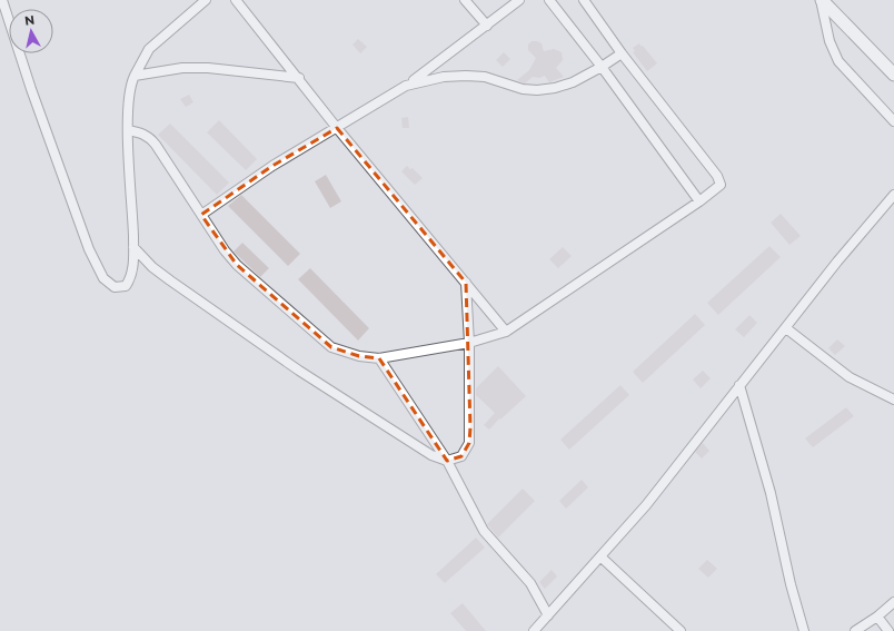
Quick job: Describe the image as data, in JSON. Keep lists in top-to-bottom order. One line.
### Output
{"north":"top"}
